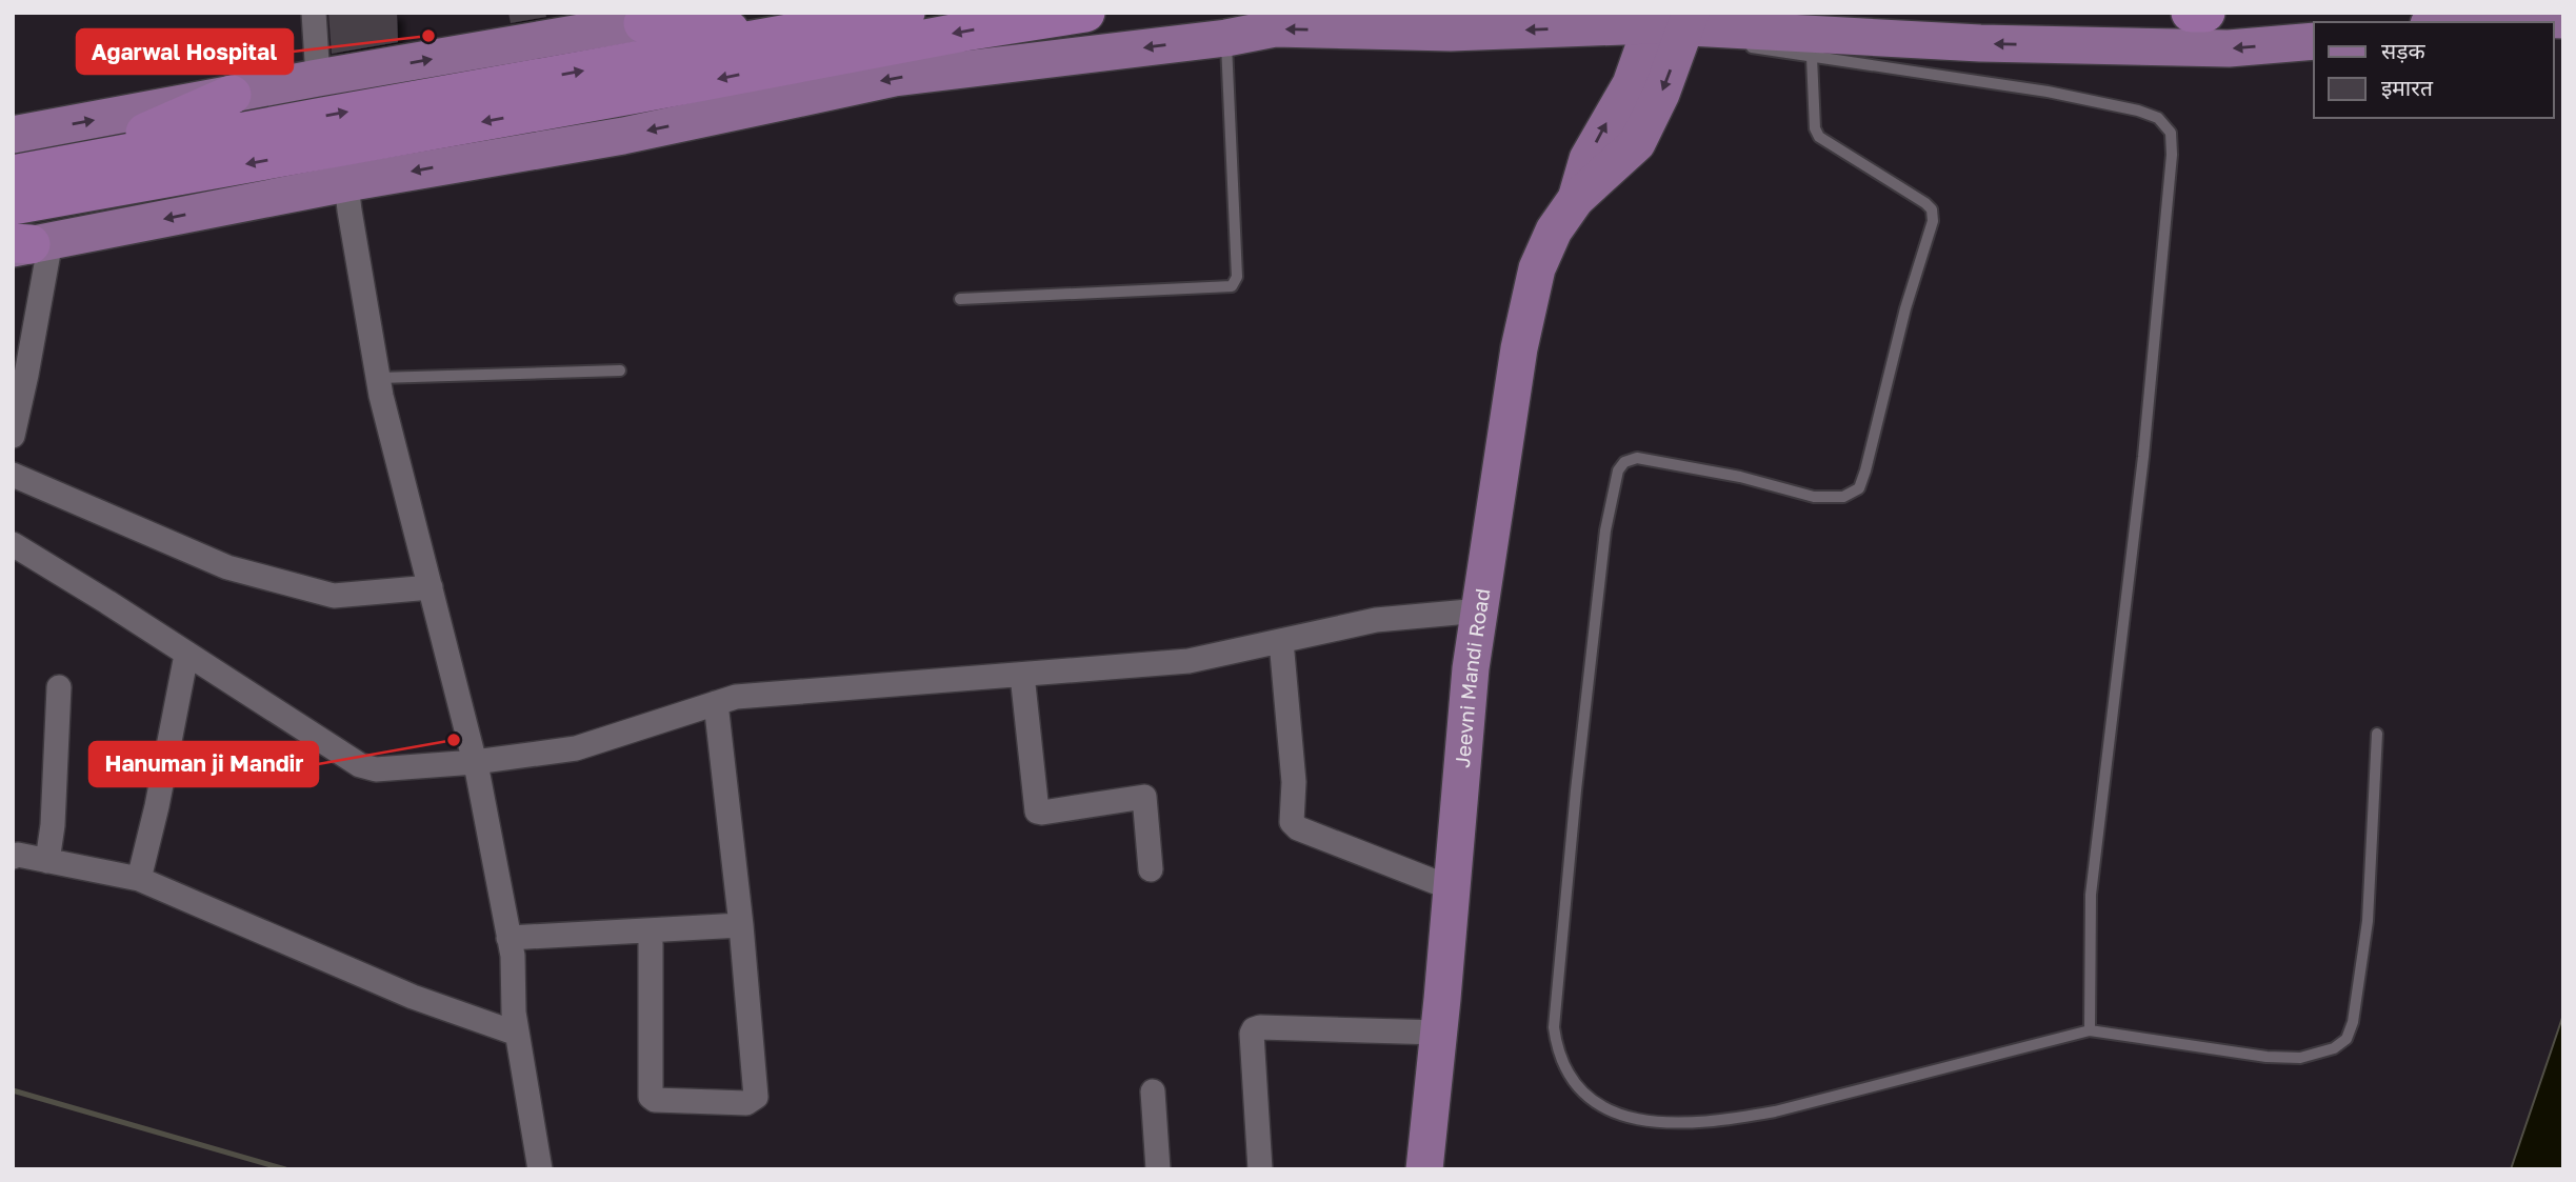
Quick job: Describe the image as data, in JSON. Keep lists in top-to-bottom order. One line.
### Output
{"streets":{"main road":["Jeevni Mandi Road"]},"places":["Agarwal Hospital","Hanuman ji Mandir"],"legend":["सड़क","इमारत"]}
